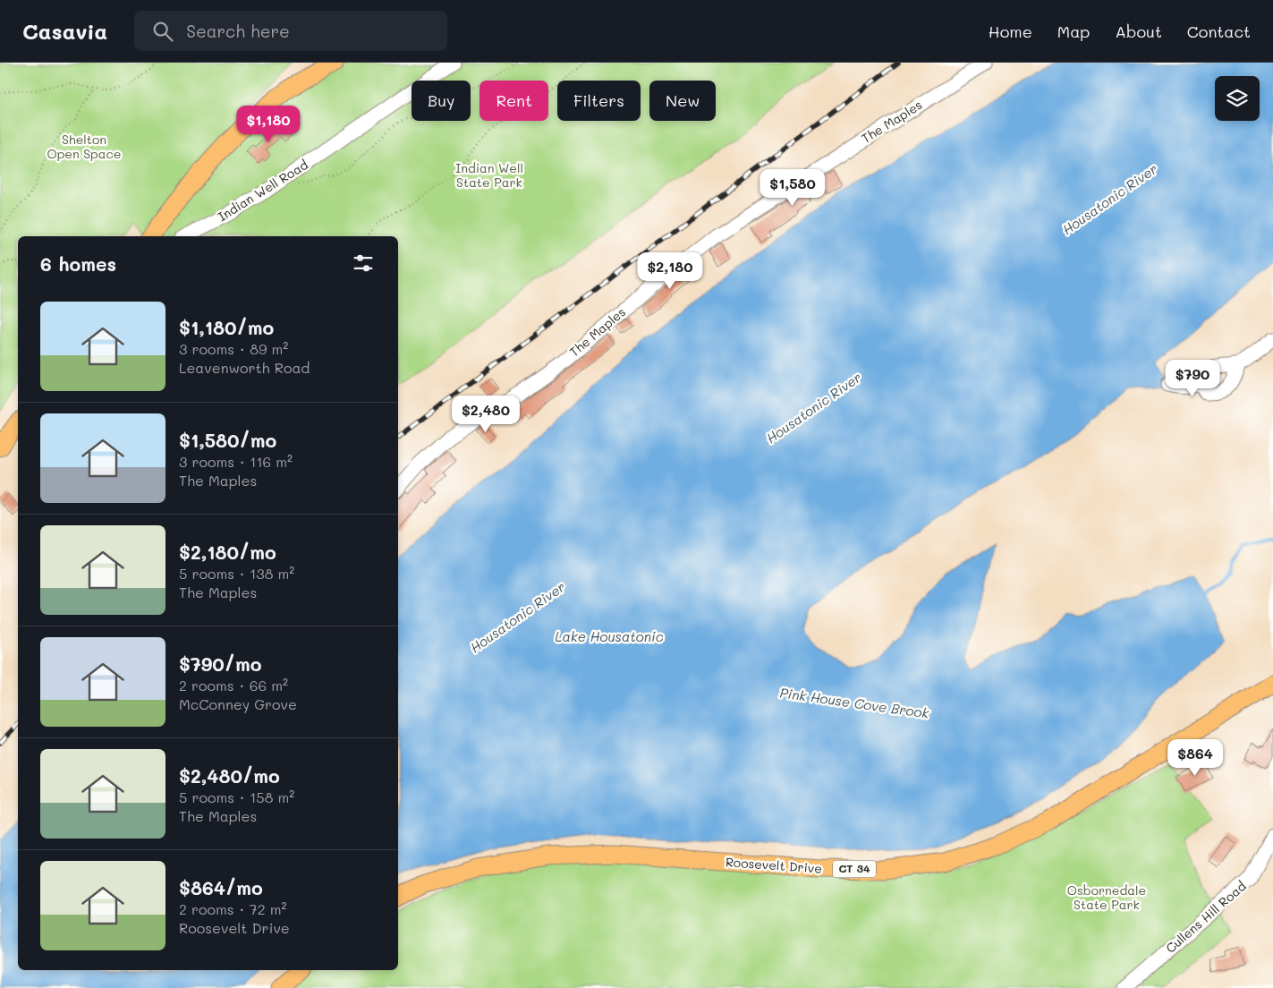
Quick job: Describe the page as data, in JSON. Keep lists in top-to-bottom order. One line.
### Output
{"streets":{"main road":["Roosevelt Drive","CT 34"],"street":["The Maples","Indian Well Road","Cullens Hill Road"]},"water":["Housatonic River","Lake Housatonic","Pink House Cove Brook"],"parks":["Shelton Open Space","Indian Well State Park","Osbornedale State Park"],"page":{"header":"Casavia","search":"Search here","nav":["Home","Map","About","Contact"],"chip":["Buy","Rent","Filters","New"],"price":["$1,180","$1,580","$2,180","$790","$2,480","$864"],"heading":"6 homes","list":[{"name":"$1,180/mo","note":"3 rooms · 89 m² · Leavenworth Road"},{"name":"$1,580/mo","note":"3 rooms · 116 m² · The Maples"},{"name":"$2,180/mo","note":"5 rooms · 138 m² · The Maples"},{"name":"$790/mo","note":"2 rooms · 66 m² · McConney Grove"},{"name":"$2,480/mo","note":"5 rooms · 158 m² · The Maples"},{"name":"$864/mo","note":"2 rooms · 72 m² · Roosevelt Drive"}]}}
